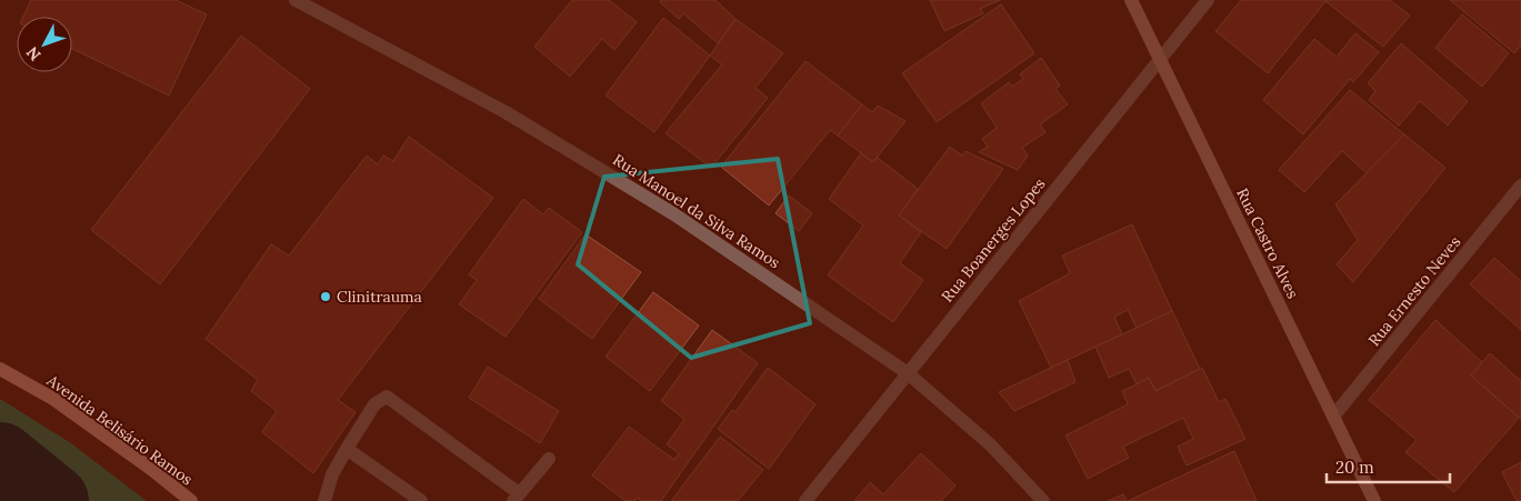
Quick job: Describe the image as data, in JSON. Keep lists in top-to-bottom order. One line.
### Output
{"streets":{"main road":["Rua Castro Alves","Avenida Belisário Ramos"],"street":["Rua Manoel da Silva Ramos","Rua Boanerges Lopes","Rua Ernesto Neves"]},"crossings":[["Rua Manoel da Silva Ramos","Rua Boanerges Lopes"],["Rua Boanerges Lopes","Rua Castro Alves"],["Rua Castro Alves","Rua Ernesto Neves"]],"places":["Clinitrauma"],"scale_bar":"20 m","north":"bottom left"}
